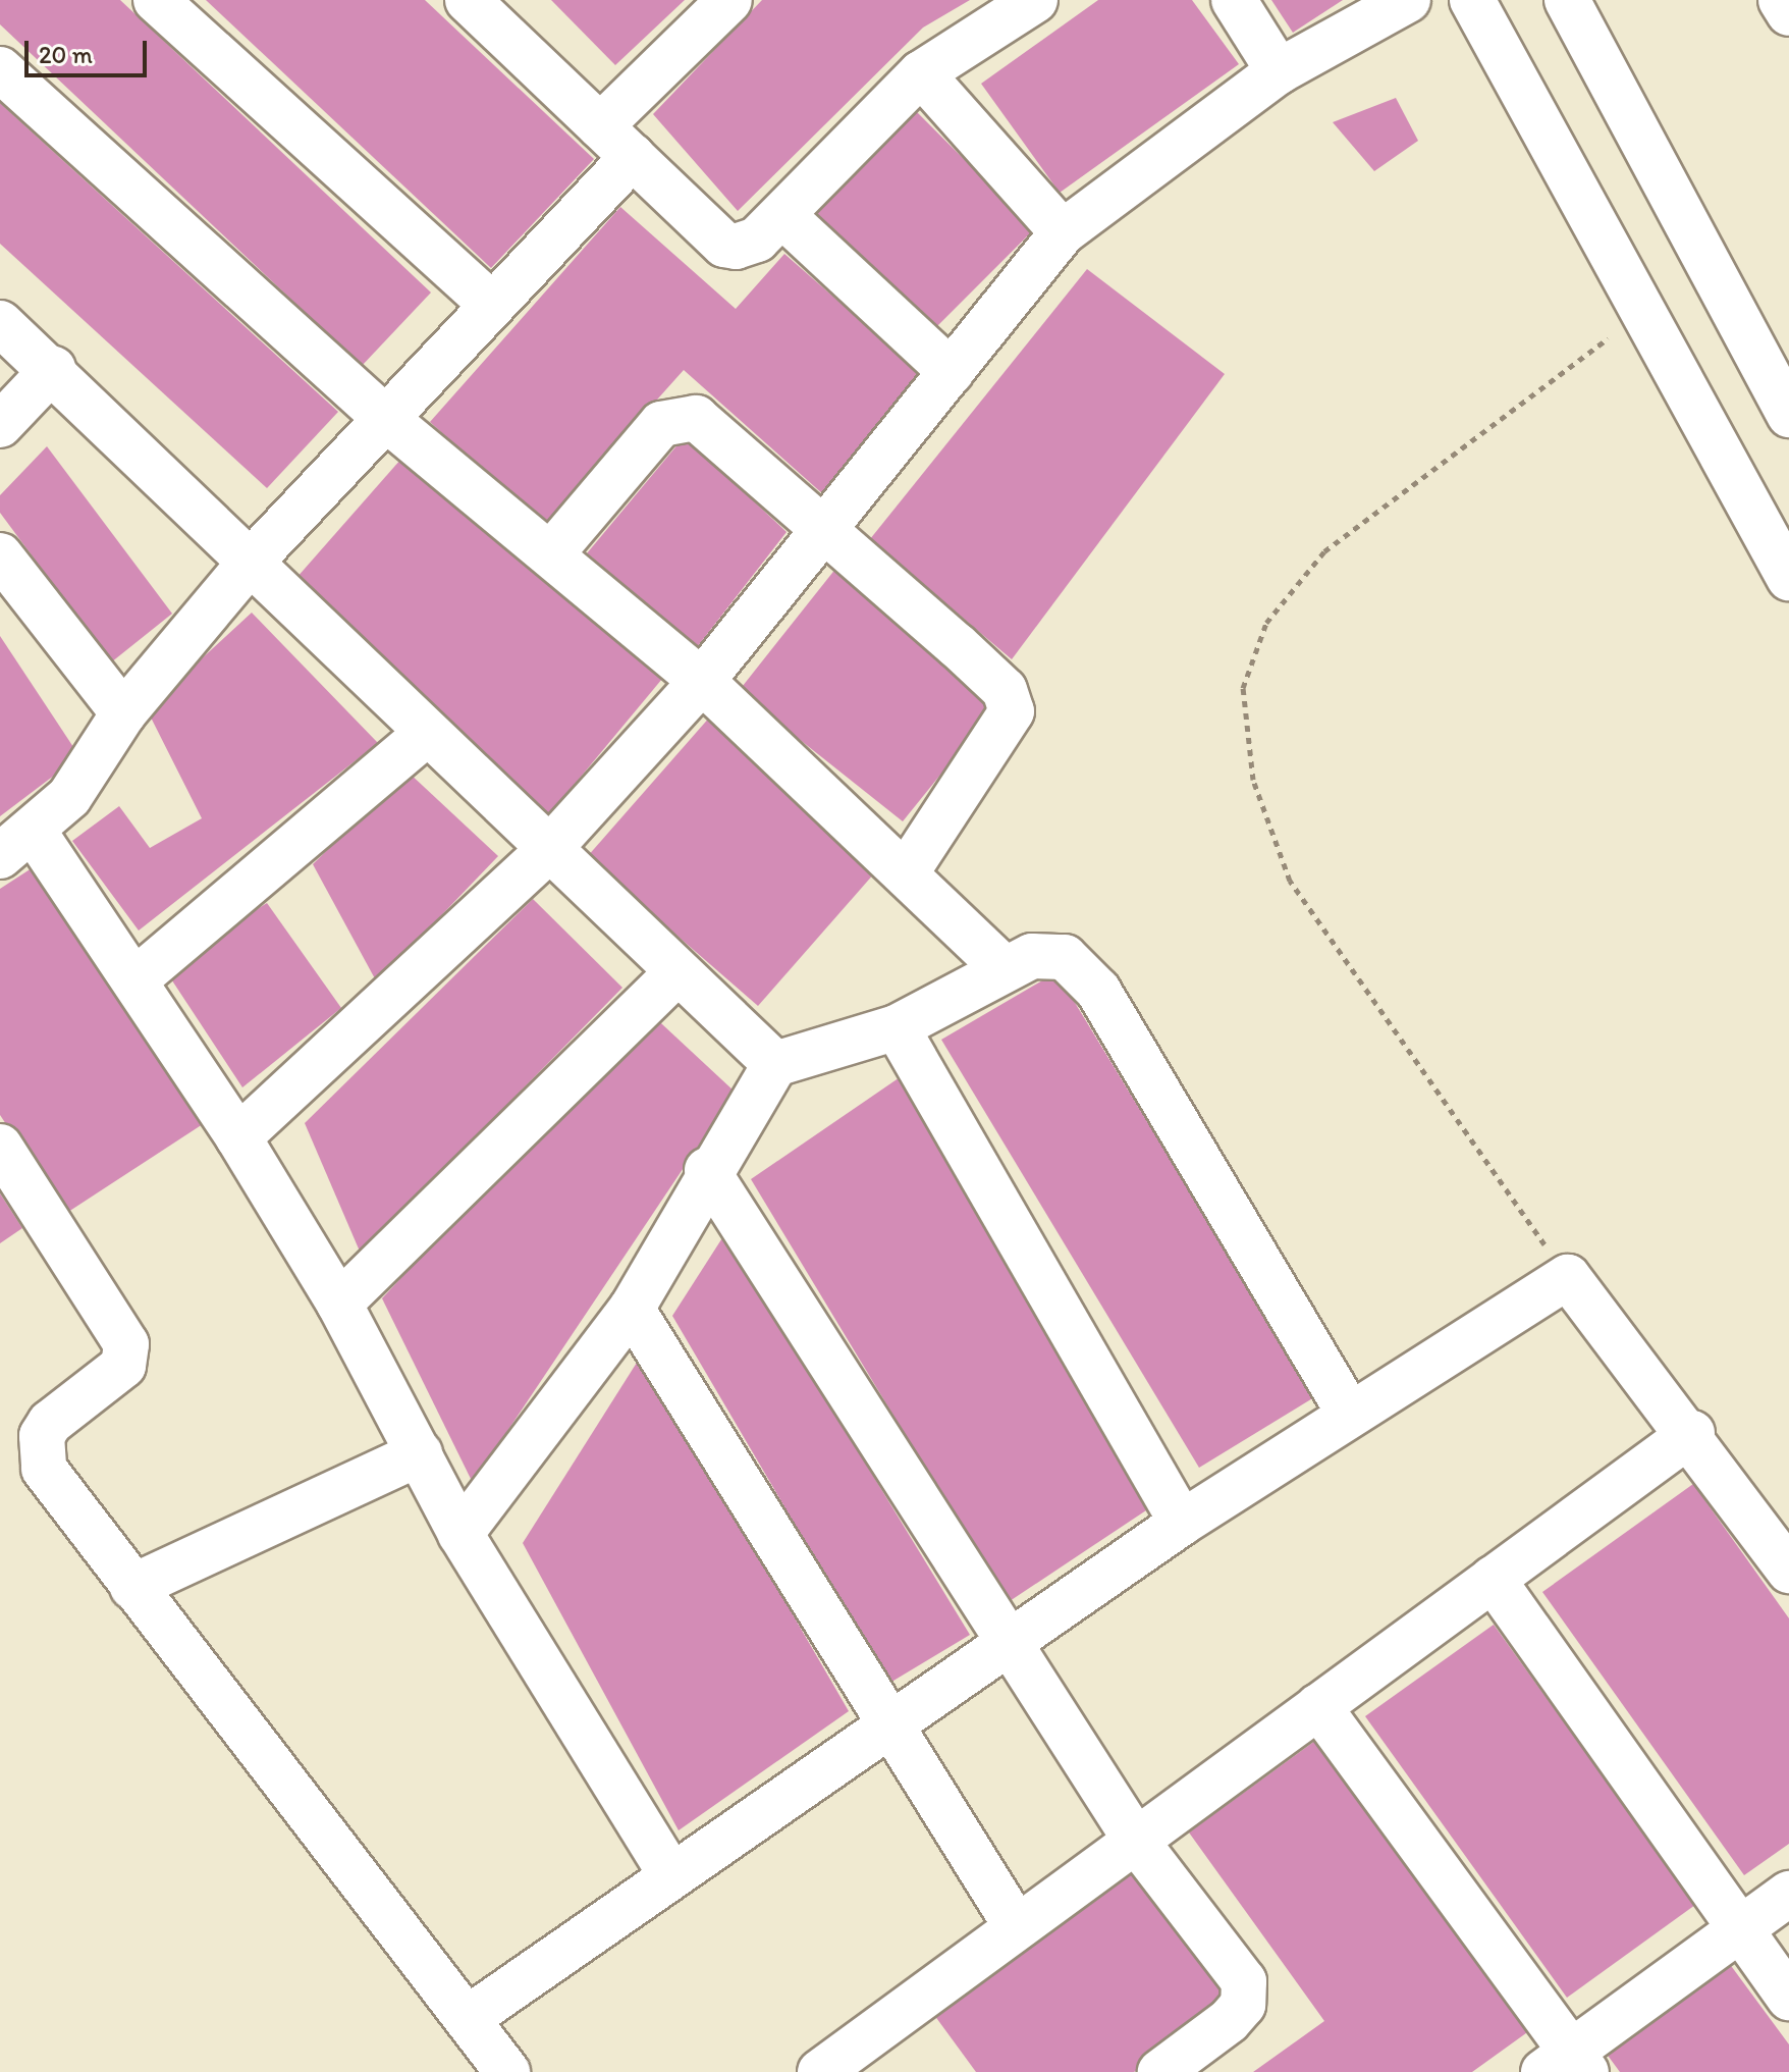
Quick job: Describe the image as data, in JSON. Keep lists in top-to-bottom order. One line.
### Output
{"scale_bar":"20 m"}
